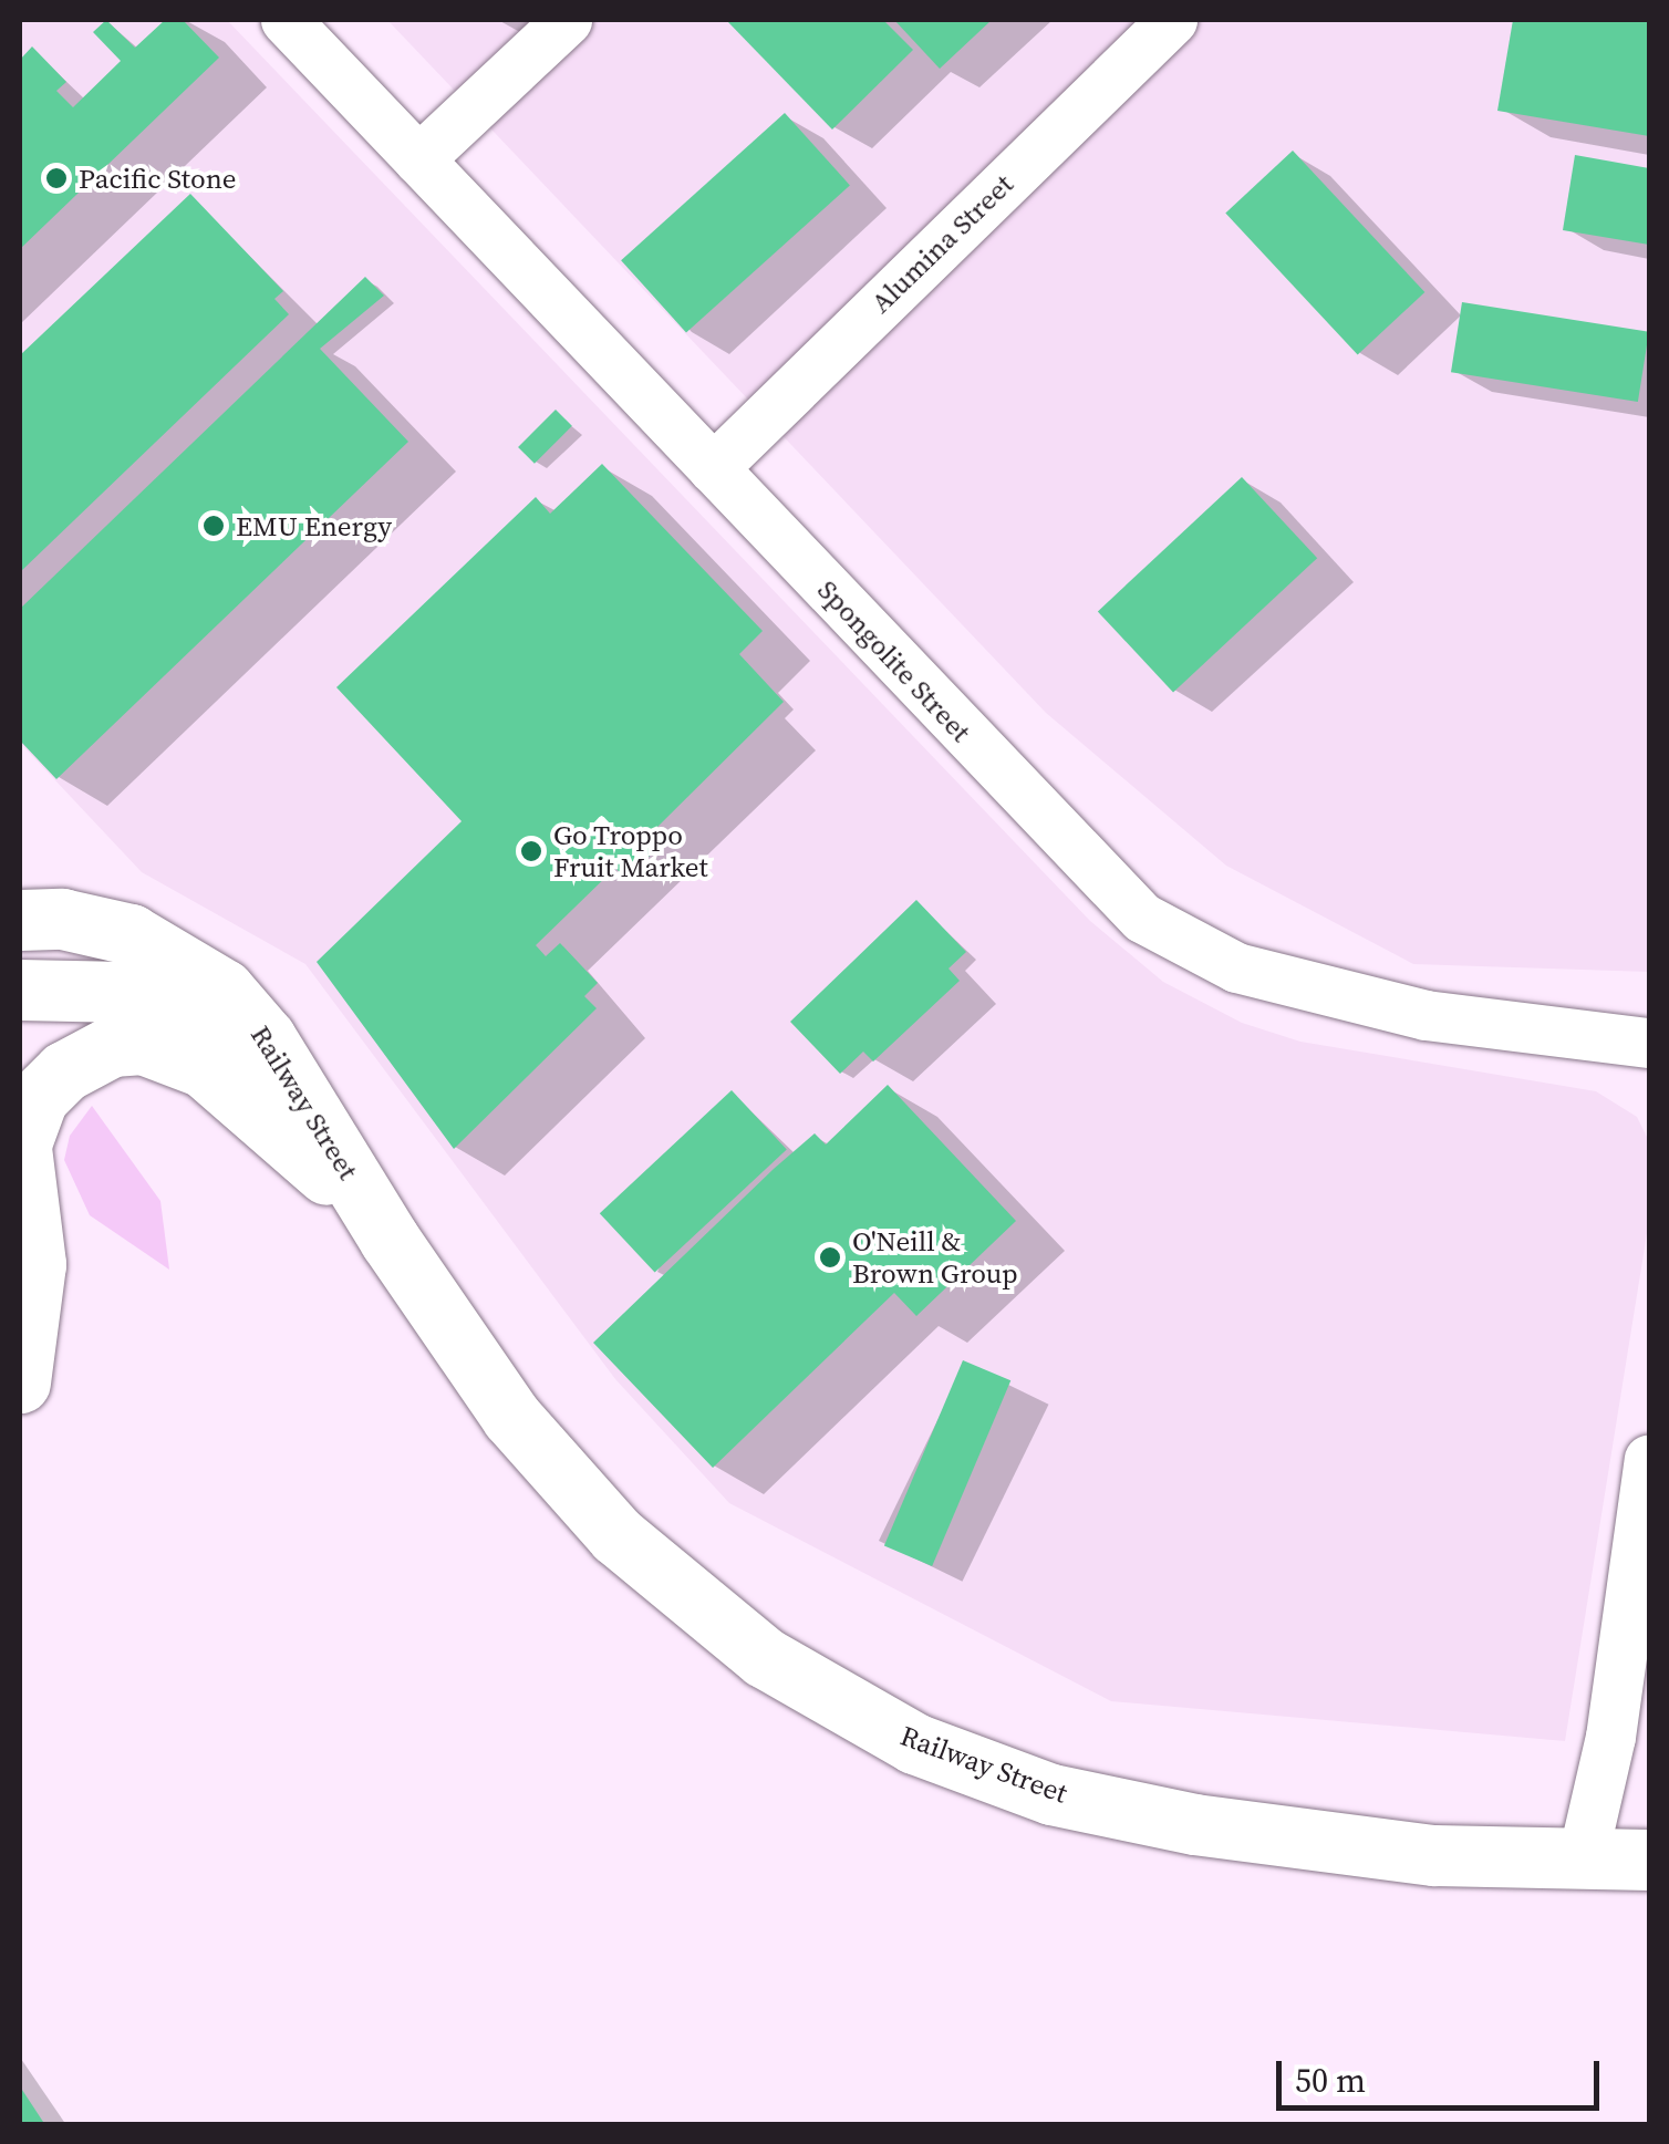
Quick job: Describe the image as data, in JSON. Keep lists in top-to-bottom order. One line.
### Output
{"streets":{"main road":["Railway Street"],"street":["Alumina Street","Spongolite Street"]},"crossings":[["Alumina Street","Spongolite Street"]],"places":["Pacific Stone","EMU Energy","Go Troppo Fruit Market","O'Neill & Brown Group"],"scale_bar":"50 m"}
